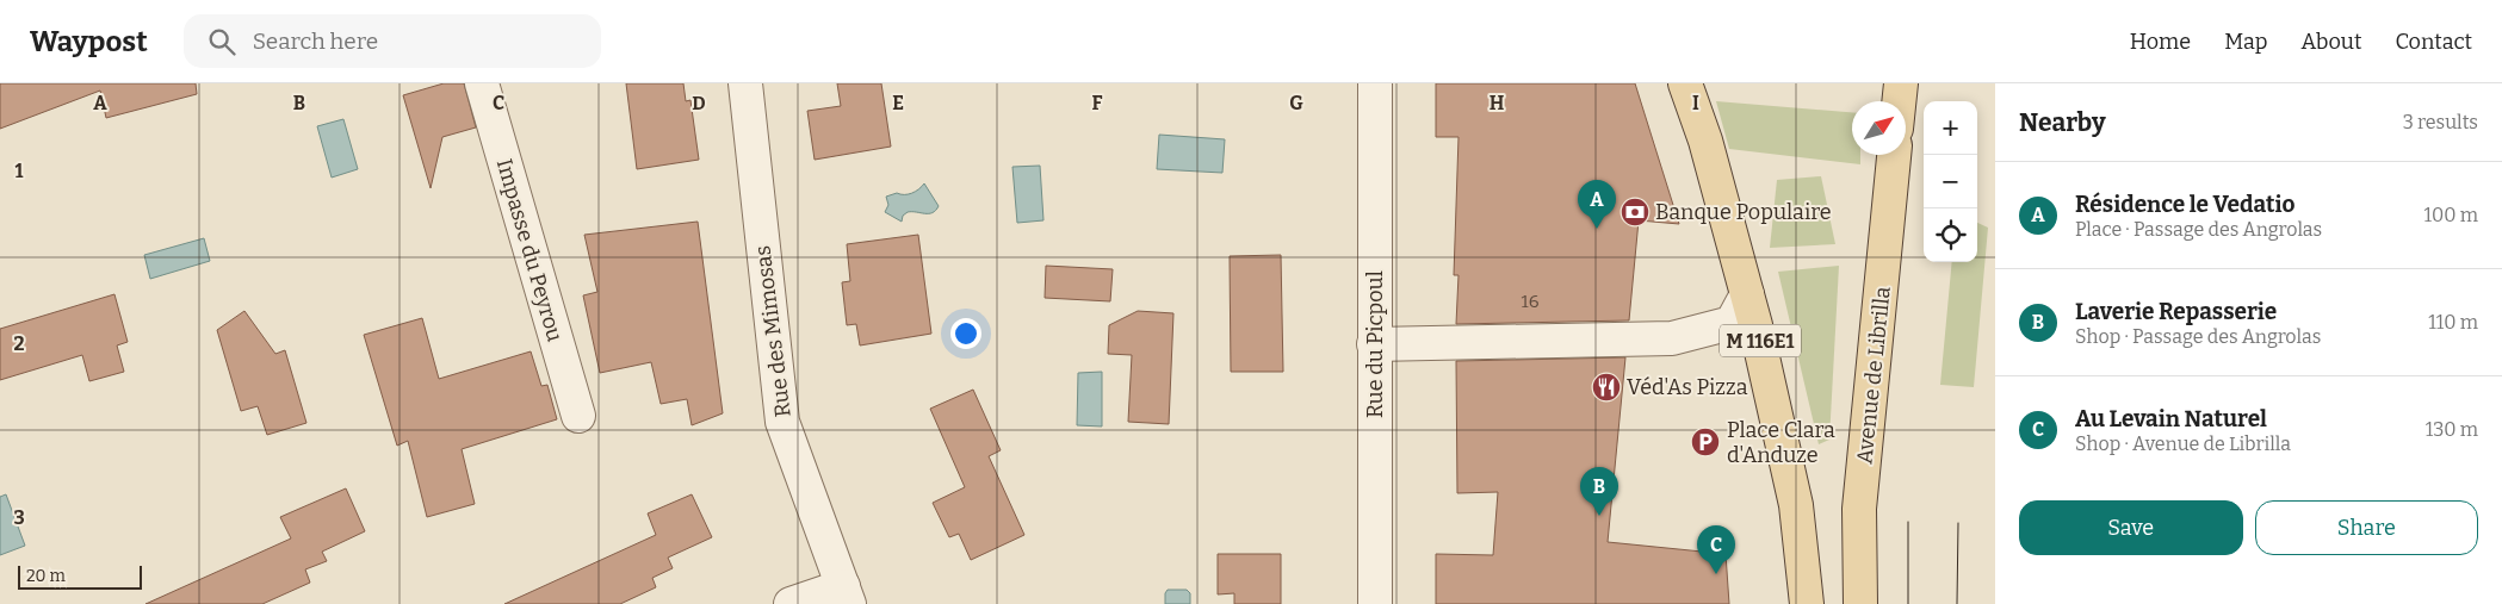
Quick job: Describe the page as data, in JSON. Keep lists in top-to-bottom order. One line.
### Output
{"streets":{"main road":["M 116E1","Avenue de Librilla"],"street":["Impasse du Peyrou","Rue des Mimosas","Rue du Picpoul"]},"places":{"bank":["Banque Populaire"],"restaurant":["Véd'As Pizza"],"parking":["Place Clara d'Anduze"]},"house_numbers":["16"],"scale_bar":"20 m","north":"top right","page":{"header":"Waypost","search":"Search here","nav":["Home","Map","About","Contact"],"heading":["Nearby","3 results"],"map_buttons":["+","−"],"list":[{"mark":"A","name":"Résidence le Vedatio","note":"Place · Passage des Angrolas","value":"100 m"},{"mark":"B","name":"Laverie Repasserie","note":"Shop · Passage des Angrolas","value":"110 m"},{"mark":"C","name":"Au Levain Naturel","note":"Shop · Avenue de Librilla","value":"130 m"}],"pins":["A","B","C"],"buttons":["Save","Share"],"scale":"20 m"},"grid":{"columns":["A","B","C","D","E","F","G","H","I"],"rows":["1","2","3"]}}
